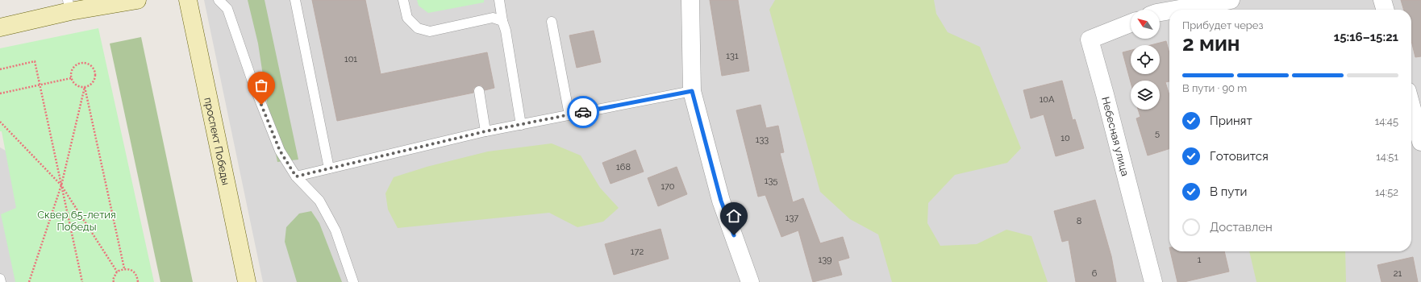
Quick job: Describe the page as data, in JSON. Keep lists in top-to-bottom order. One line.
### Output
{"streets":{"main road":["проспект Победы"],"street":["Небесная улица"]},"parks":["Сквер 65-летия Победы"],"house_numbers":["131","101","10А","5","10","133","168","135","170","137","8","172","139","1","6","21"],"north":"top left","page":{"heading":["2 мин","Прибудет через","15:16–15:21"],"bar":"В пути · 90 m","list":[["Принят","14:45"],["Готовится","14:51"],["В пути","14:52"],"Доставлен"]}}
